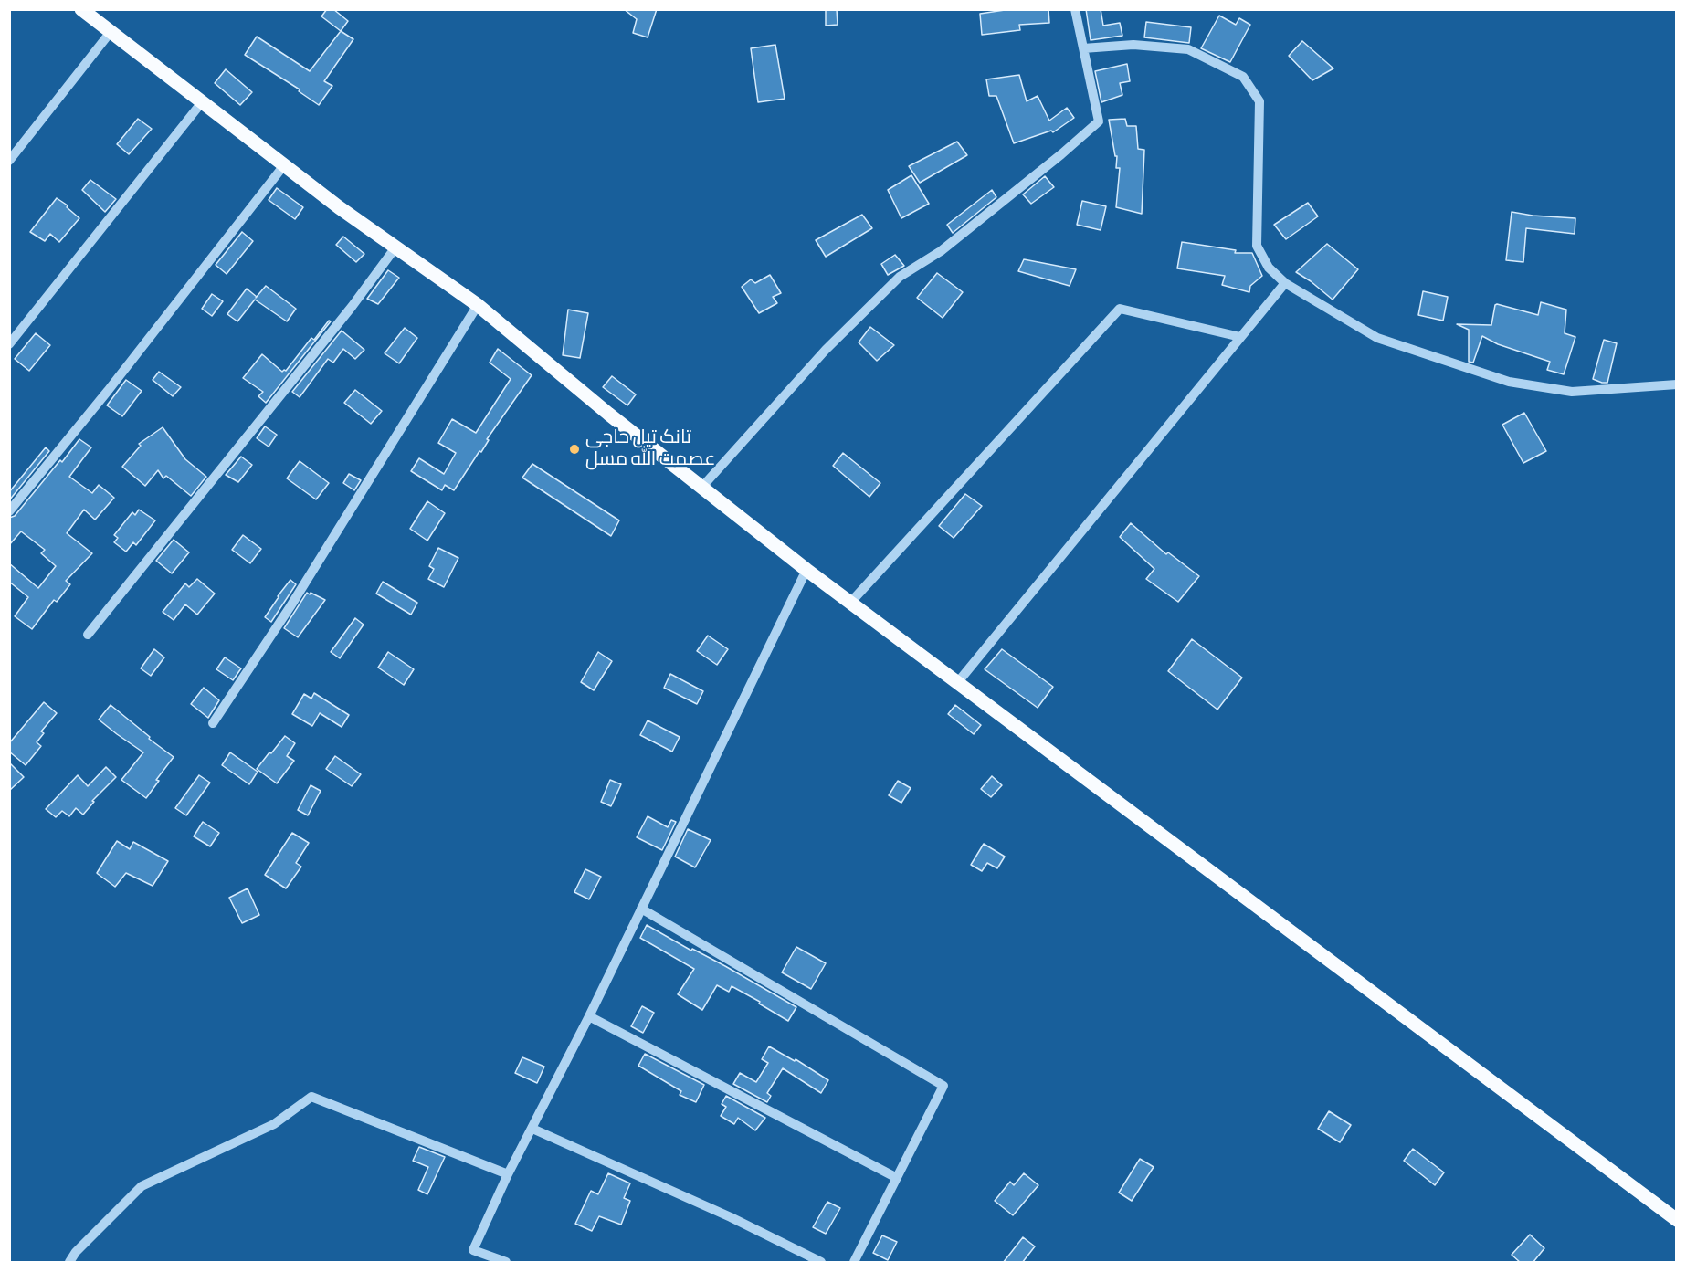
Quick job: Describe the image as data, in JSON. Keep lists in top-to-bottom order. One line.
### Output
{"places":["تانک تیل حاجی عصمت الله مسل"]}
